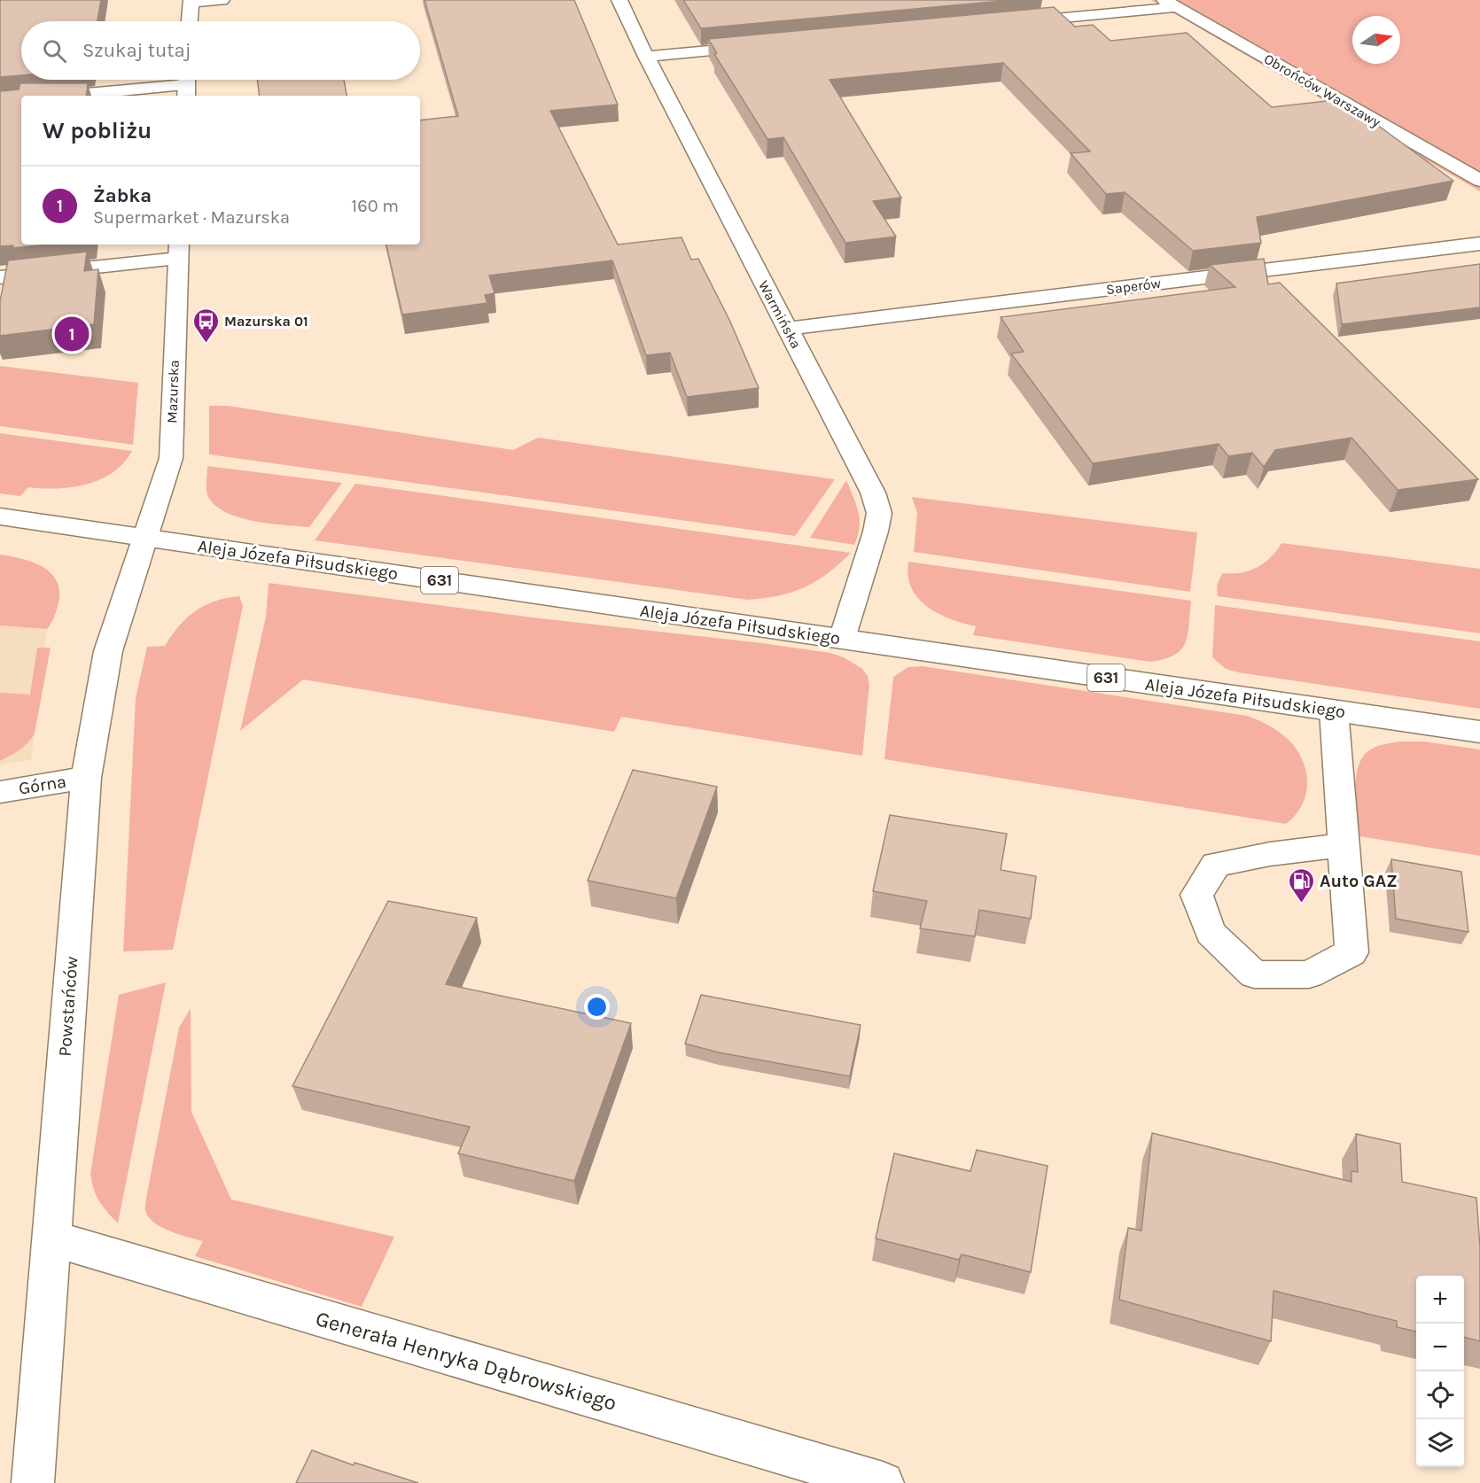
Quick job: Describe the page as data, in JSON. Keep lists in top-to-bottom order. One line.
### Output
{"streets":{"street":["Obrońców Warszawy","Saperów","Warmińska","Mazurska","Aleja Józefa Piłsudskiego","631","Górna","Powstańców","Generała Henryka Dąbrowskiego"]},"crossings":[["Saperów","Warmińska"],["Warmińska","Aleja Józefa Piłsudskiego"],["Mazurska","Aleja Józefa Piłsudskiego"],["Mazurska","Powstańców"],["Aleja Józefa Piłsudskiego","Powstańców"],["Górna","Powstańców"],["Powstańców","Generała Henryka Dąbrowskiego"]],"places":{"bus stop":["Mazurska 01"],"fuel station":["Auto GAZ"]},"north":"right","page":{"search":"Szukaj tutaj","heading":"W pobliżu","list":[{"mark":"1","name":"Żabka","note":"Supermarket · Mazurska","value":"160 m"}],"pins":"1","map_buttons":["+","−"]}}
